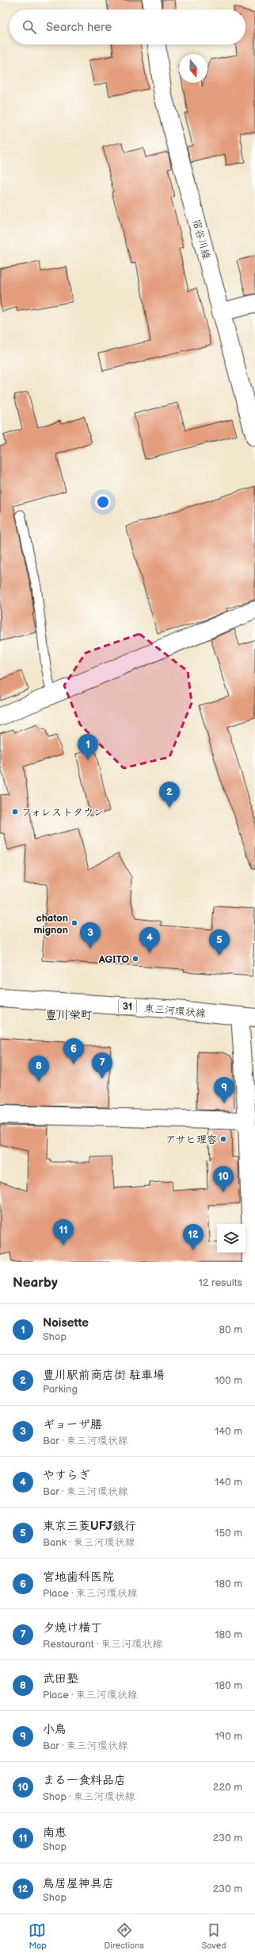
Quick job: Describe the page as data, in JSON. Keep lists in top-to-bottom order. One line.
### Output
{"streets":{"street":["宿谷川線","31","東三河環状線"]},"districts":["豊川栄町"],"places":["フォレストタウン","chaton mignon","AGITO","アサヒ理容"],"north":"bottom","page":{"search":"Search here","pins":["1","2","3","4","5","6","7","8","9","10","11","12"],"heading":["Nearby","12 results"],"list":[{"mark":"1","name":"Noisette","note":"Shop","value":"80 m"},{"mark":"2","name":"豊川駅前商店街 駐車場","note":"Parking","value":"100 m"},{"mark":"3","name":"ギョーザ膳","note":"Bar · 東三河環状線","value":"140 m"},{"mark":"4","name":"やすらぎ","note":"Bar · 東三河環状線","value":"140 m"},{"mark":"5","name":"東京三菱UFJ銀行","note":"Bank · 東三河環状線","value":"150 m"},{"mark":"6","name":"宮地歯科医院","note":"Place · 東三河環状線","value":"180 m"},{"mark":"7","name":"夕焼け横丁","note":"Restaurant · 東三河環状線","value":"180 m"},{"mark":"8","name":"武田塾","note":"Place · 東三河環状線","value":"180 m"},{"mark":"9","name":"小鳥","note":"Bar · 東三河環状線","value":"190 m"},{"mark":"10","name":"まる一食料品店","note":"Shop · 東三河環状線","value":"220 m"},{"mark":"11","name":"南恵","note":"Shop","value":"230 m"},{"mark":"12","name":"鳥居屋神具店","note":"Shop","value":"230 m"}],"nav":["Map","Directions","Saved"]}}
